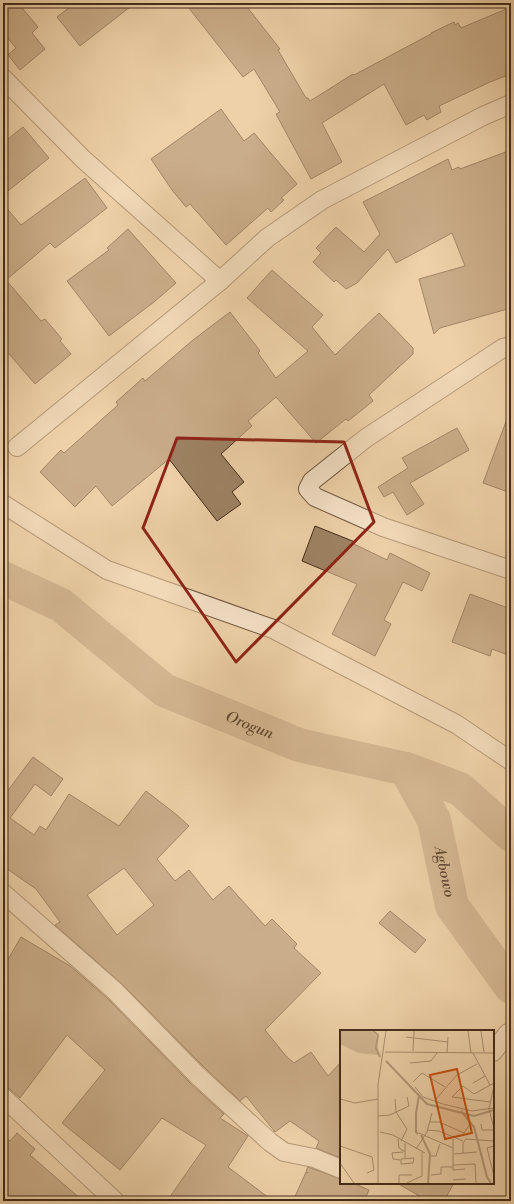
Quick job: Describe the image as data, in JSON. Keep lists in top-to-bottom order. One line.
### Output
{"water":["Orogun","Agbowo"]}
